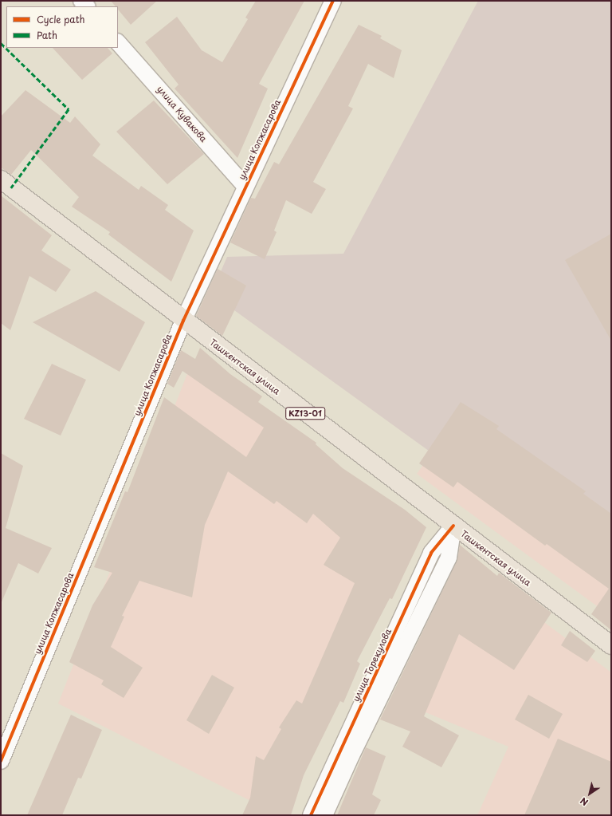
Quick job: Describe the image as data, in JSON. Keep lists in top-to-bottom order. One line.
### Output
{"streets":{"main road":["Ташкентская улица","KZ13-01"],"street":["улица Кувакова","улица Копжасарова","улица Торекулова"]},"crossings":[["улица Кувакова","улица Копжасарова"],["улица Копжасарова","Ташкентская улица"],["Ташкентская улица","улица Торекулова"]],"legend":["Cycle path","Path"],"north":"bottom left"}
